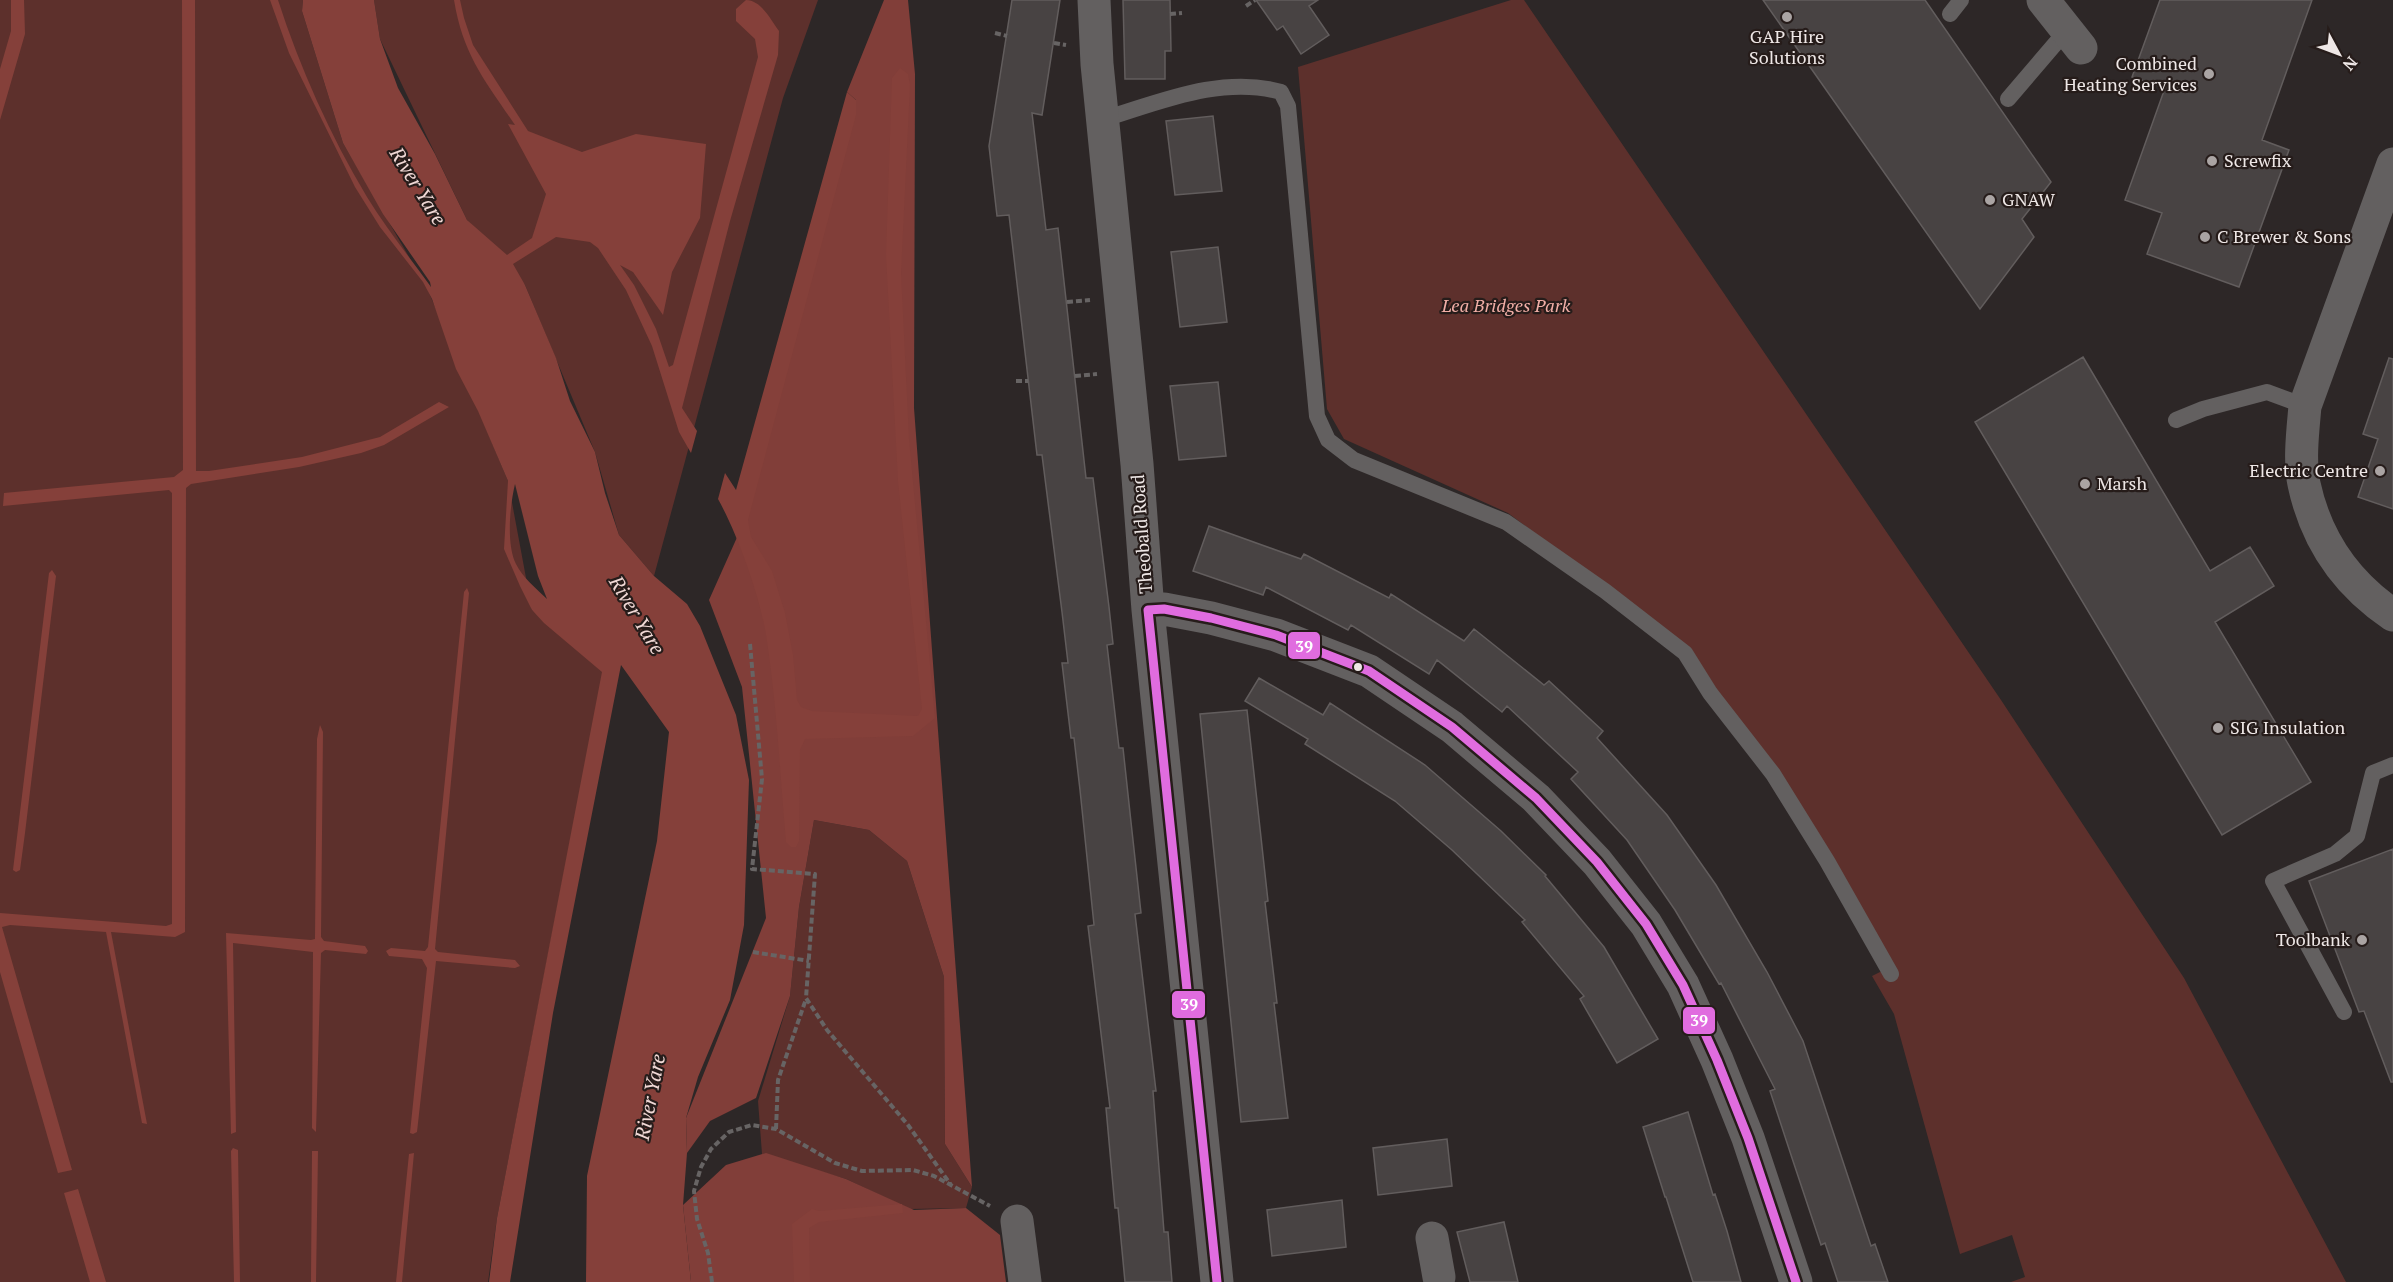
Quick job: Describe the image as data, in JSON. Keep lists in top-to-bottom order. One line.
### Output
{"streets":{"street":["Theobald Road"]},"water":["River Yare"],"parks":["Lea Bridges Park"],"places":["GAP Hire Solutions","Combined Heating Services","Screwfix","GNAW","C Brewer & Sons","Electric Centre","Marsh","SIG Insulation","Toolbank"],"lines":["transit line 39"],"north":"bottom right"}
